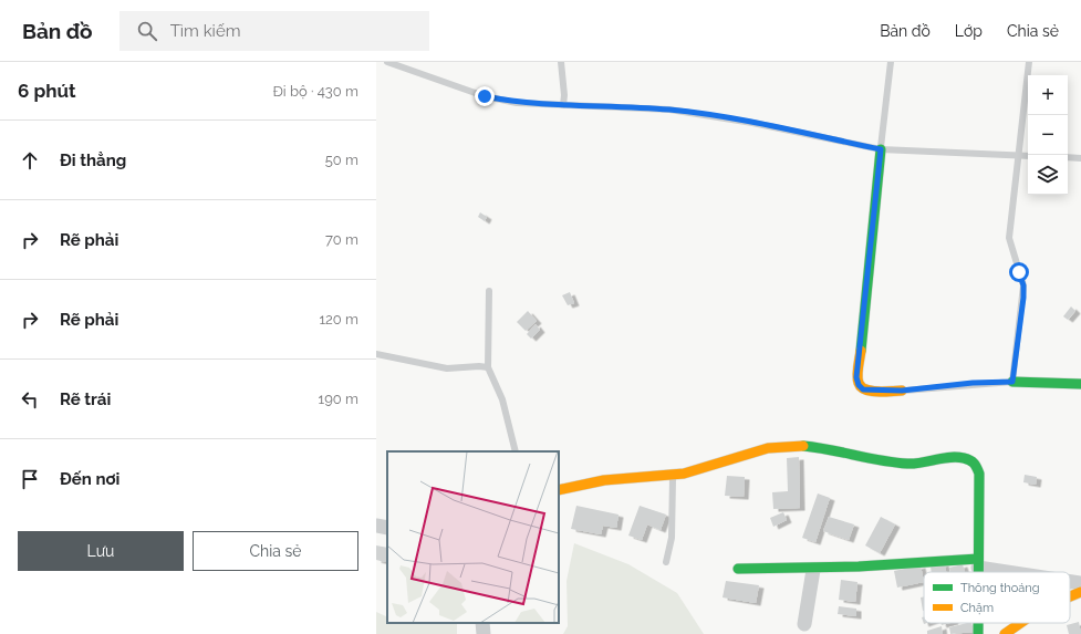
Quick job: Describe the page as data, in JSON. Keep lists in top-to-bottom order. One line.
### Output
{"legend":["Thông thoáng","Chậm"],"page":{"header":"Bản đồ","search":"Tìm kiếm","nav":["Bản đồ","Lớp","Chia sẻ"],"heading":["6 phút","Đi bộ · 430 m"],"map_buttons":["+","−"],"list":[["Đi thẳng","50 m"],["Rẽ phải","70 m"],["Rẽ phải","120 m"],["Rẽ trái","190 m"],"Đến nơi"],"buttons":["Lưu","Chia sẻ"]}}
